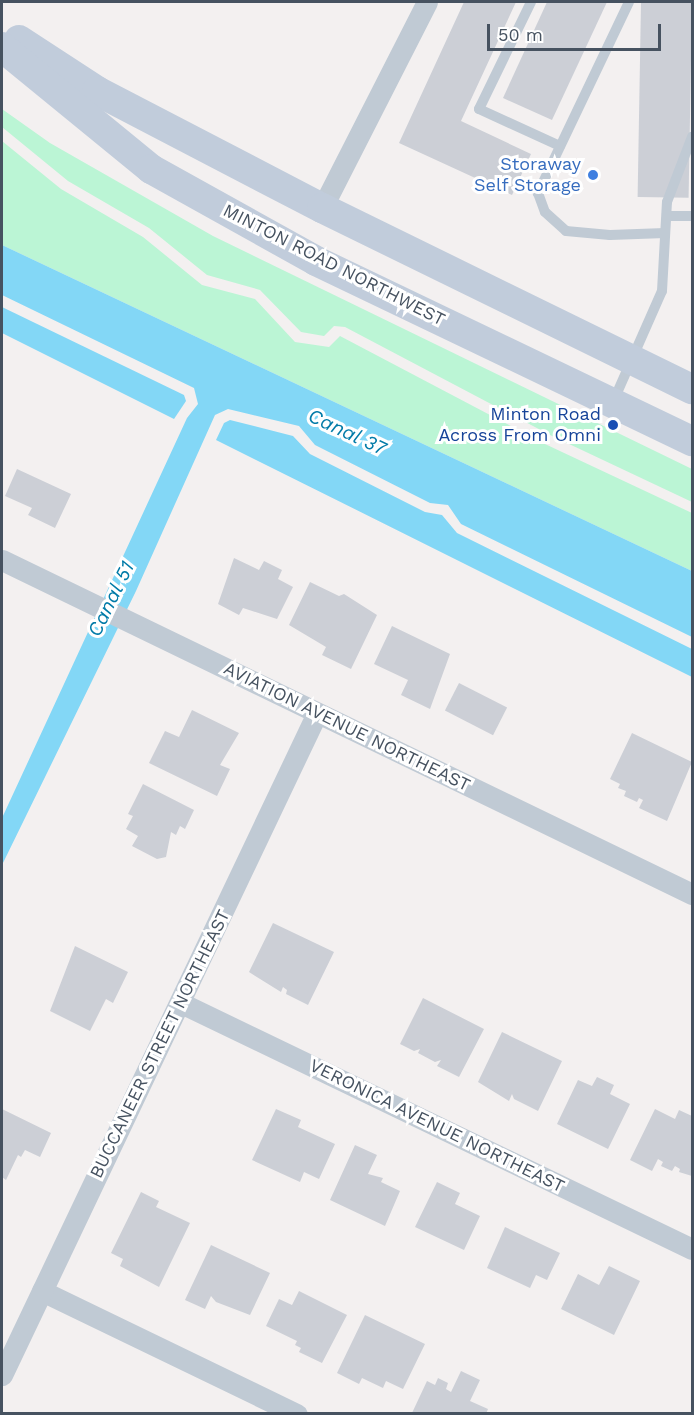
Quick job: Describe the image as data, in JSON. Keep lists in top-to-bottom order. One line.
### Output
{"streets":{"main road":["MINTON ROAD NORTHWEST"],"street":["AVIATION AVENUE NORTHEAST","BUCCANEER STREET NORTHEAST","VERONICA AVENUE NORTHEAST"]},"crossings":[["AVIATION AVENUE NORTHEAST","BUCCANEER STREET NORTHEAST"],["BUCCANEER STREET NORTHEAST","VERONICA AVENUE NORTHEAST"]],"water":["Canal 37","Canal 51"],"places":["Storaway Self Storage","Minton Road Across From Omni"],"scale_bar":"50 m"}
